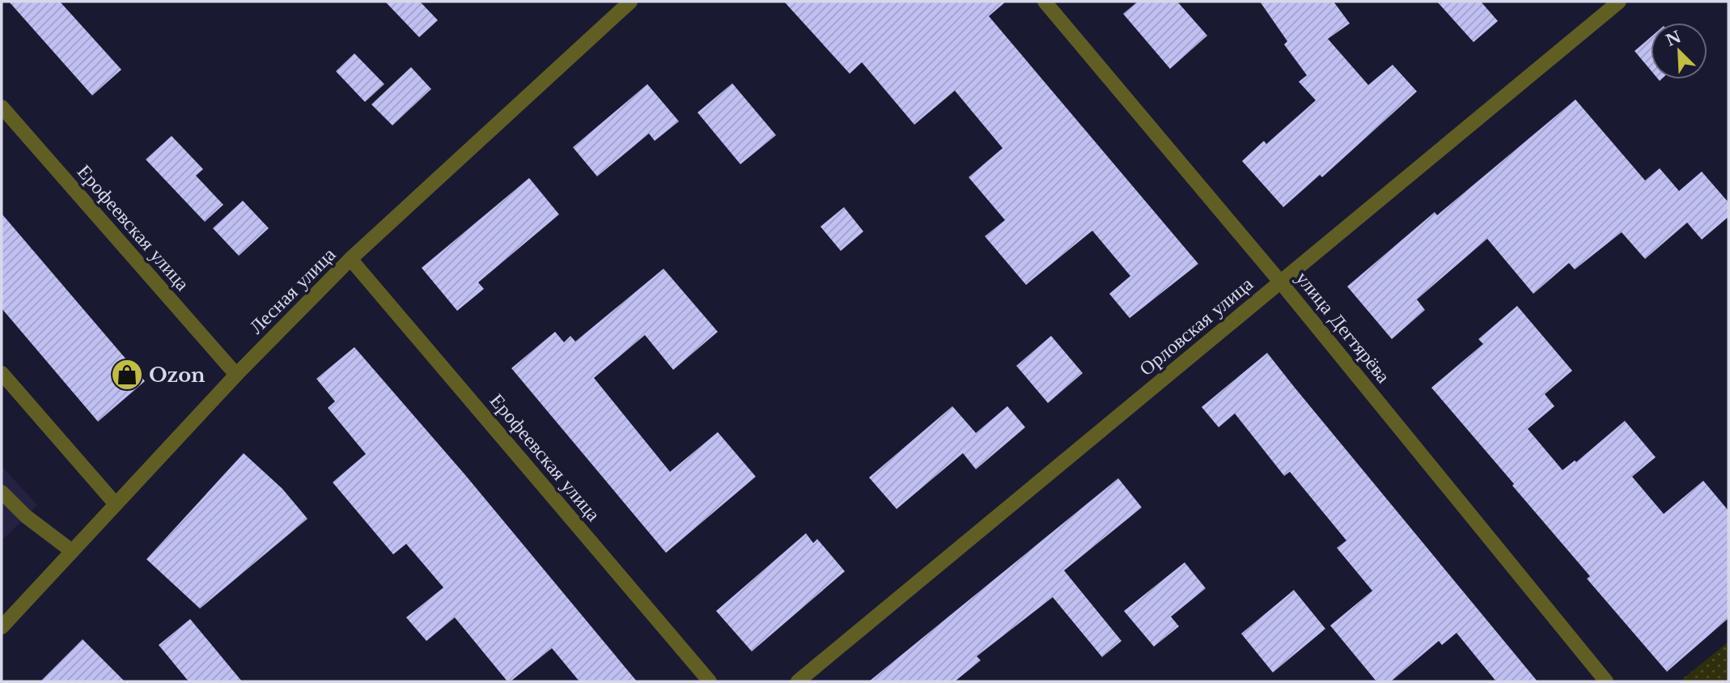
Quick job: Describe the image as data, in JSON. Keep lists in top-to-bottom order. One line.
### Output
{"streets":{"street":["Ерофеевская улица","Лесная улица","Орловская улица","улица Дегтярёва"]},"crossings":[["Ерофеевская улица","Лесная улица"],["Орловская улица","улица Дегтярёва"]],"places":{"shop":["Ozon"]},"north":"top left"}
